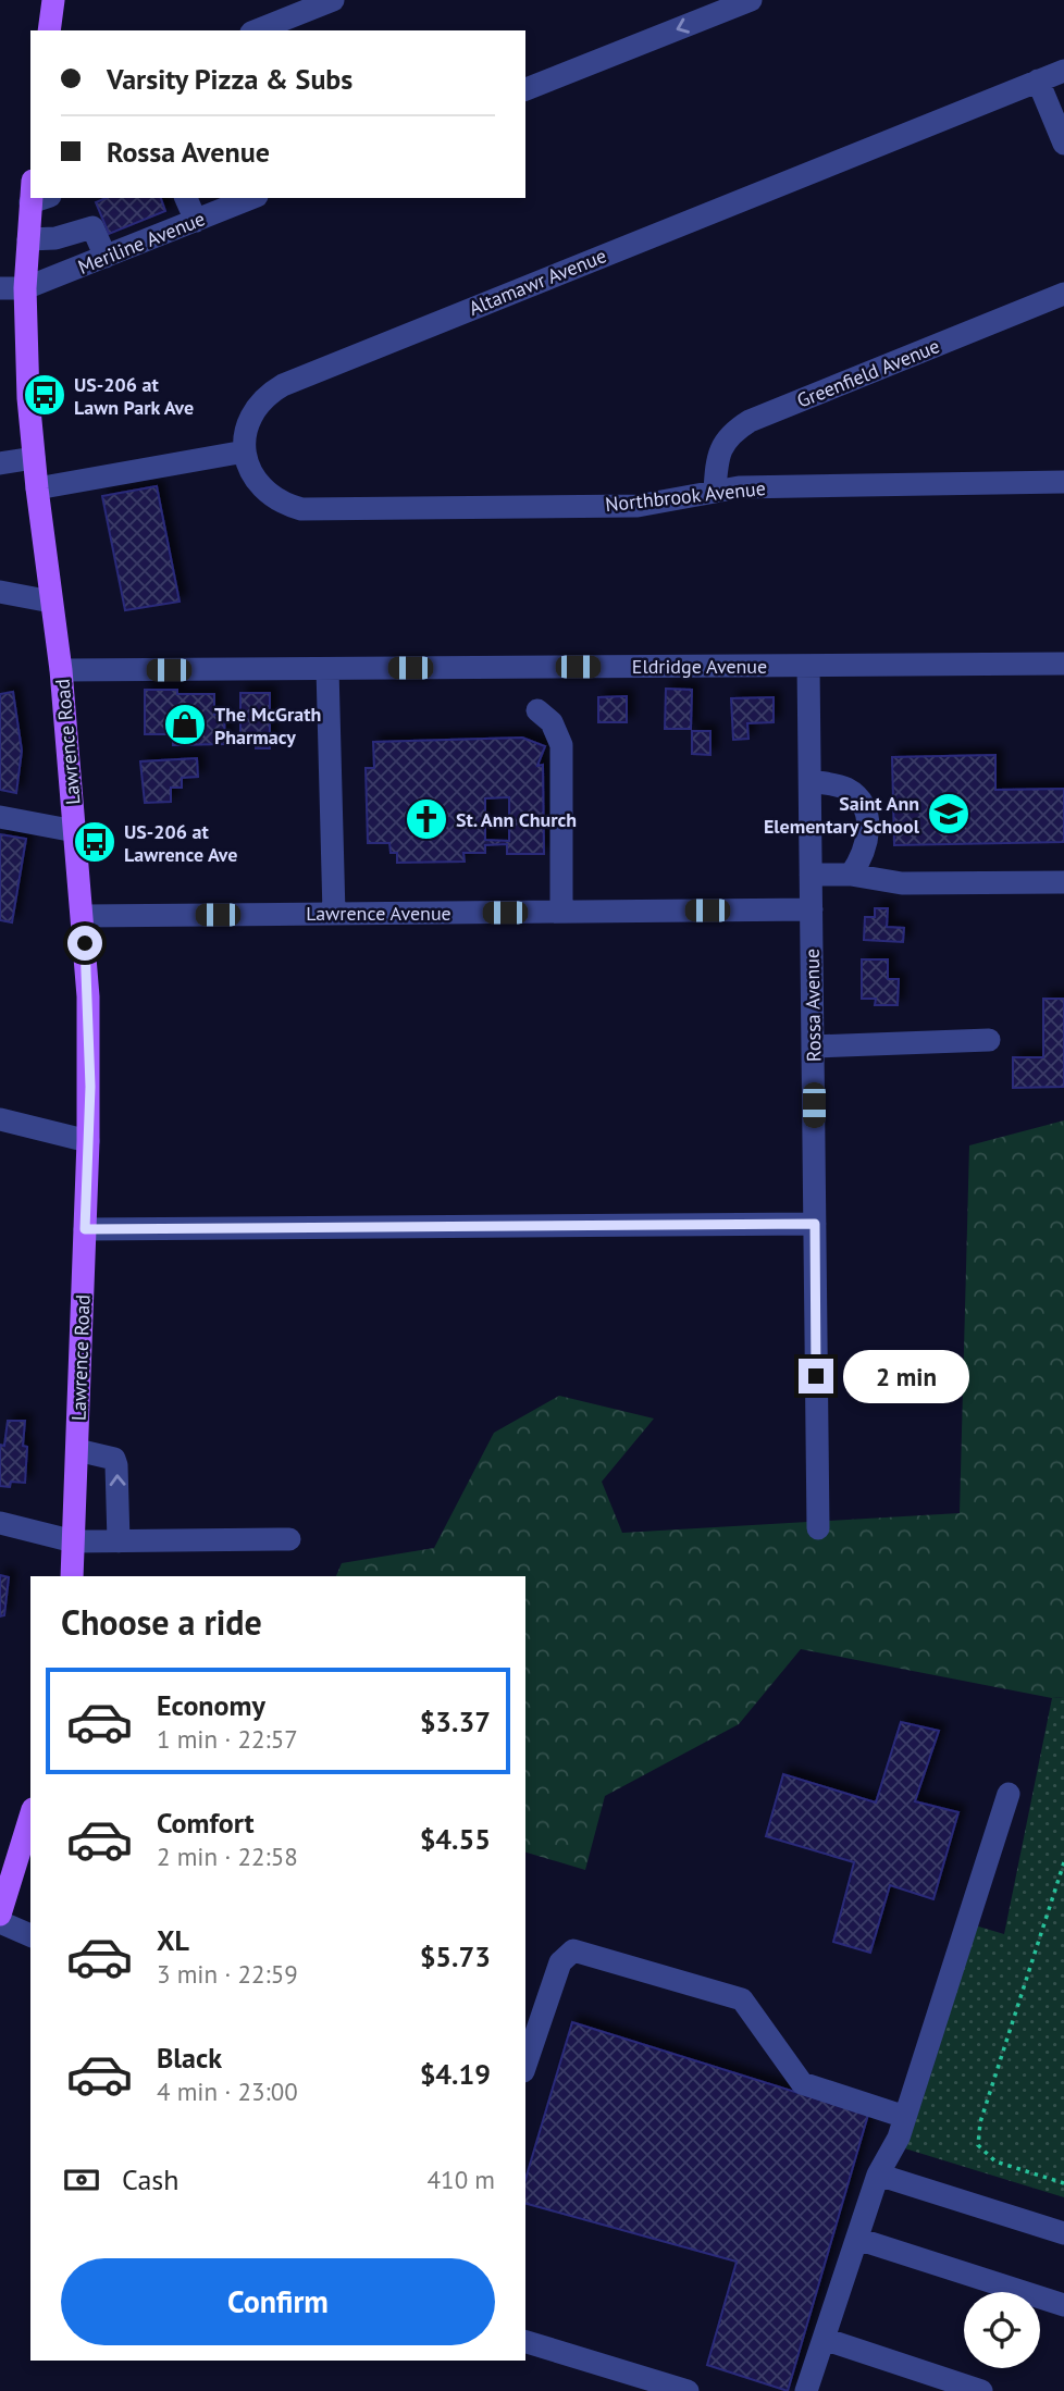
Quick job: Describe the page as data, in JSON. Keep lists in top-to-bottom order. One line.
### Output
{"streets":{"main road":["Lawrence Road"],"street":["Meriline Avenue","Altamawr Avenue","Greenfield Avenue","Northbrook Avenue","Eldridge Avenue","Lawrence Avenue","Rossa Avenue"]},"crossings":[["Meriline Avenue","Lawrence Road"],["Altamawr Avenue","Northbrook Avenue"],["Greenfield Avenue","Northbrook Avenue"],["Eldridge Avenue","Lawrence Road"],["Eldridge Avenue","Rossa Avenue"],["Lawrence Road","Lawrence Avenue"],["Lawrence Avenue","Rossa Avenue"]],"places":{"bus stop":["US-206 at Lawn Park Ave","US-206 at Lawrence Ave"],"shop":["The McGrath Pharmacy"],"school or university":["Saint Ann Elementary School"],"church":["St. Ann Church"]},"page":{"banner":["Varsity Pizza & Subs","Rossa Avenue"],"bubble":"2 min","heading":"Choose a ride","list":[{"name":"Economy","note":"1 min · 22:57","value":"$3.37"},{"name":"Comfort","note":"2 min · 22:58","value":"$4.55"},{"name":"XL","note":"3 min · 22:59","value":"$5.73"},{"name":"Black","note":"4 min · 23:00","value":"$4.19"}],"pay":["Cash","410 m"],"buttons":"Confirm"}}
